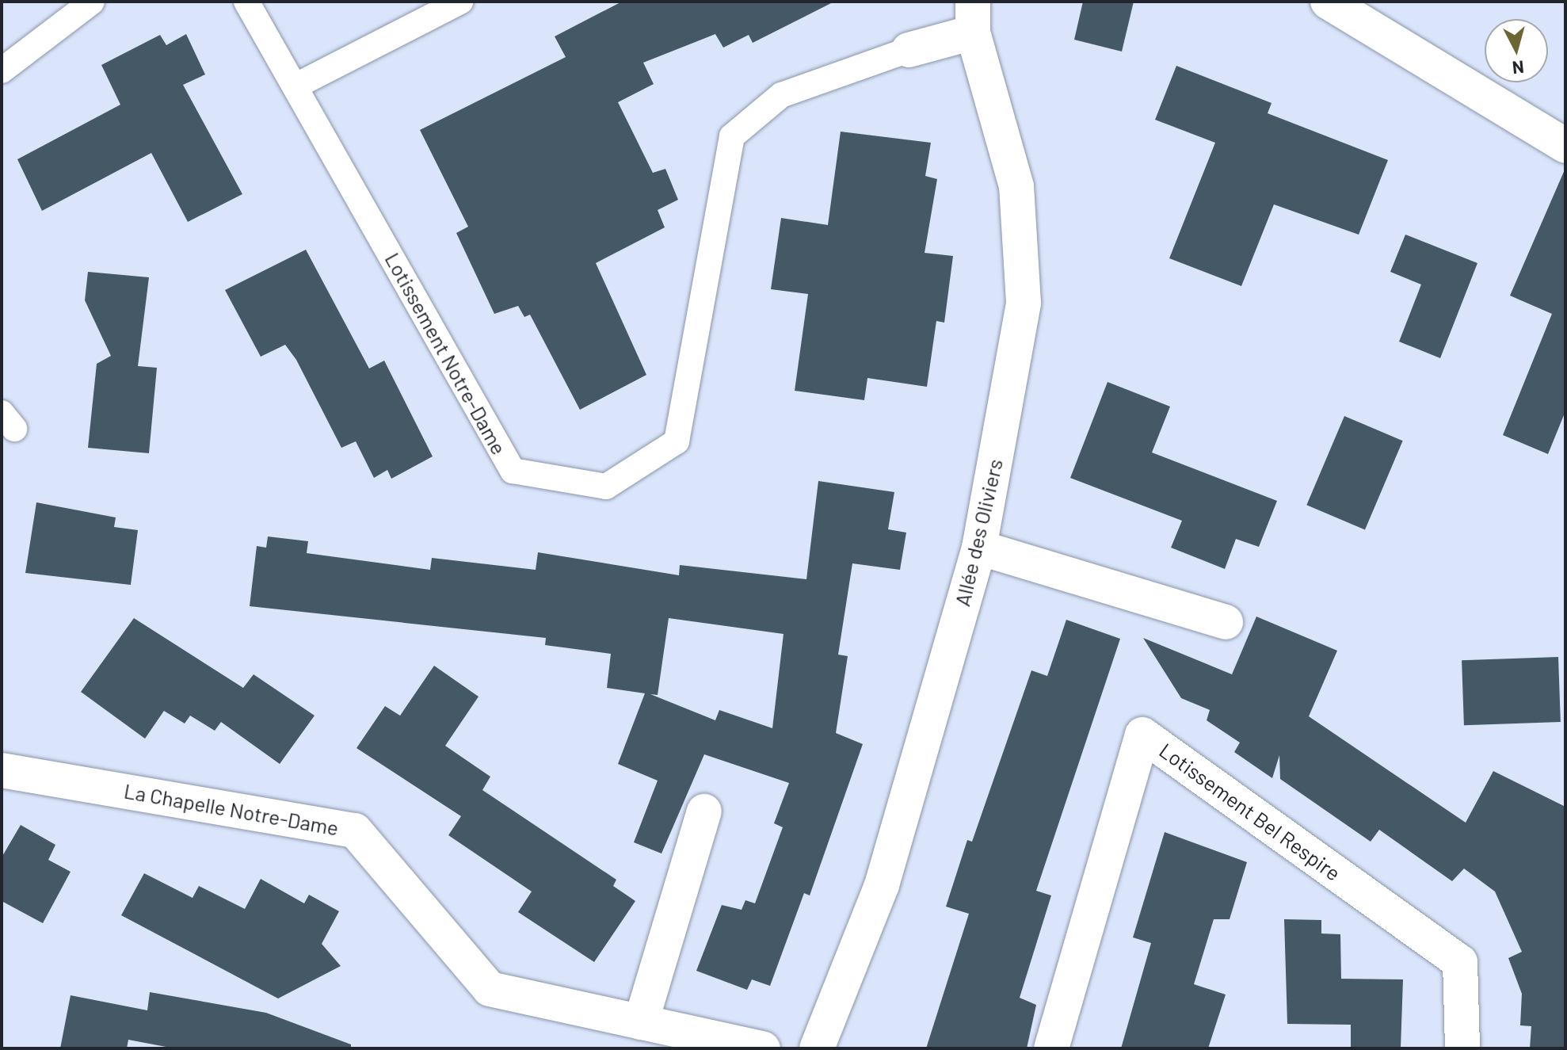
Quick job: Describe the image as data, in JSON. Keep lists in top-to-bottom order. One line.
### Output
{"streets":{"street":["Allée des Oliviers","La Chapelle Notre-Dame","Lotissement Bel Respire"],"lane":["Lotissement Notre-Dame"]},"north":"bottom"}
